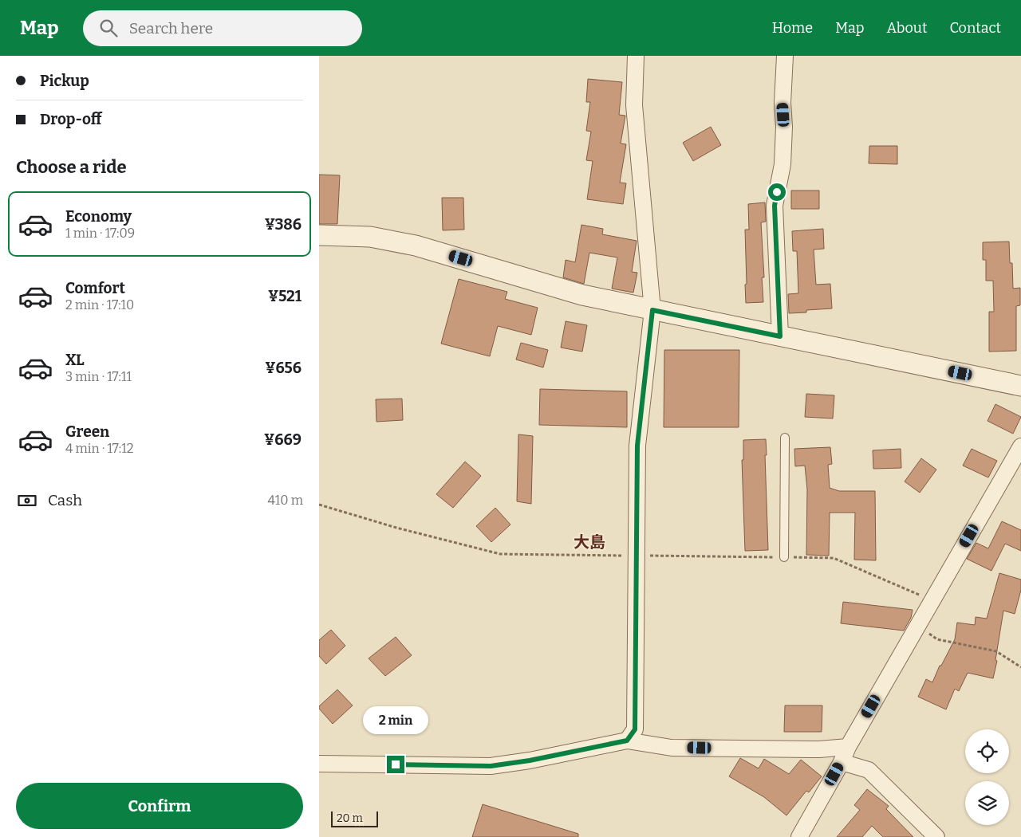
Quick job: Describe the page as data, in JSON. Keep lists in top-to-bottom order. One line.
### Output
{"districts":["大島"],"scale_bar":"20 m","page":{"header":"Map","search":"Search here","nav":["Home","Map","About","Contact"],"banner":["Pickup","Drop-off"],"heading":"Choose a ride","list":[{"name":"Economy","note":"1 min · 17:09","value":"¥386"},{"name":"Comfort","note":"2 min · 17:10","value":"¥521"},{"name":"XL","note":"3 min · 17:11","value":"¥656"},{"name":"Green","note":"4 min · 17:12","value":"¥669"}],"pay":["Cash","410 m"],"bubble":"2 min","buttons":"Confirm","scale":"20 m"}}
